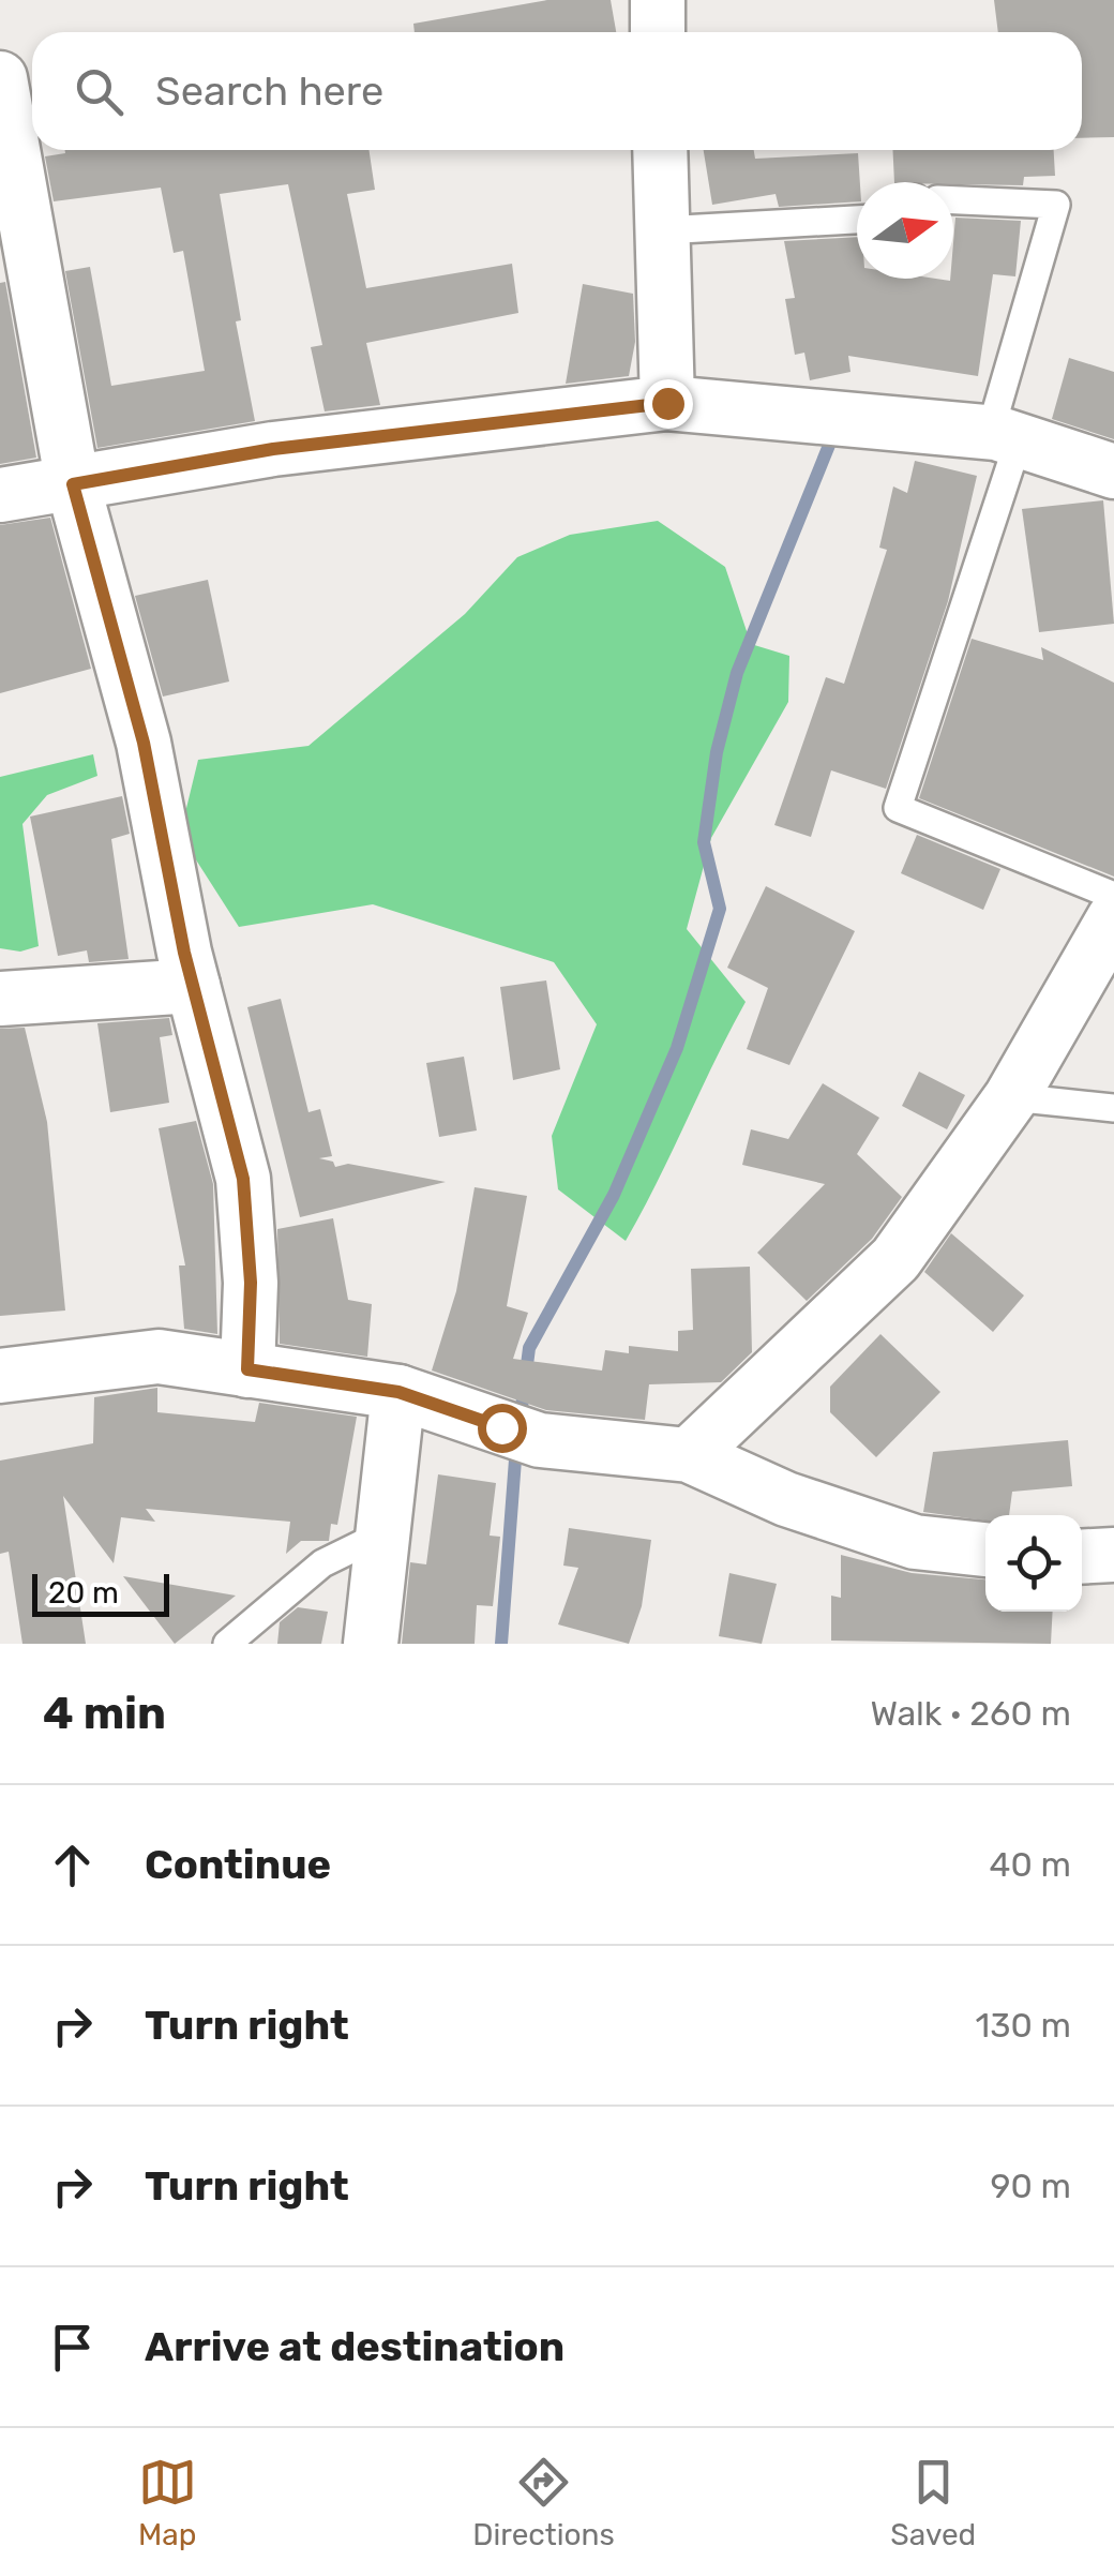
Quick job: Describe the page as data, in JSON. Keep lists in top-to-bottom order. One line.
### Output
{"scale_bar":"20 m","north":"right","page":{"search":"Search here","scale":"20 m","heading":["4 min","Walk · 260 m"],"list":[["Continue","40 m"],["Turn right","130 m"],["Turn right","90 m"],"Arrive at destination"],"nav":["Map","Directions","Saved"]}}
